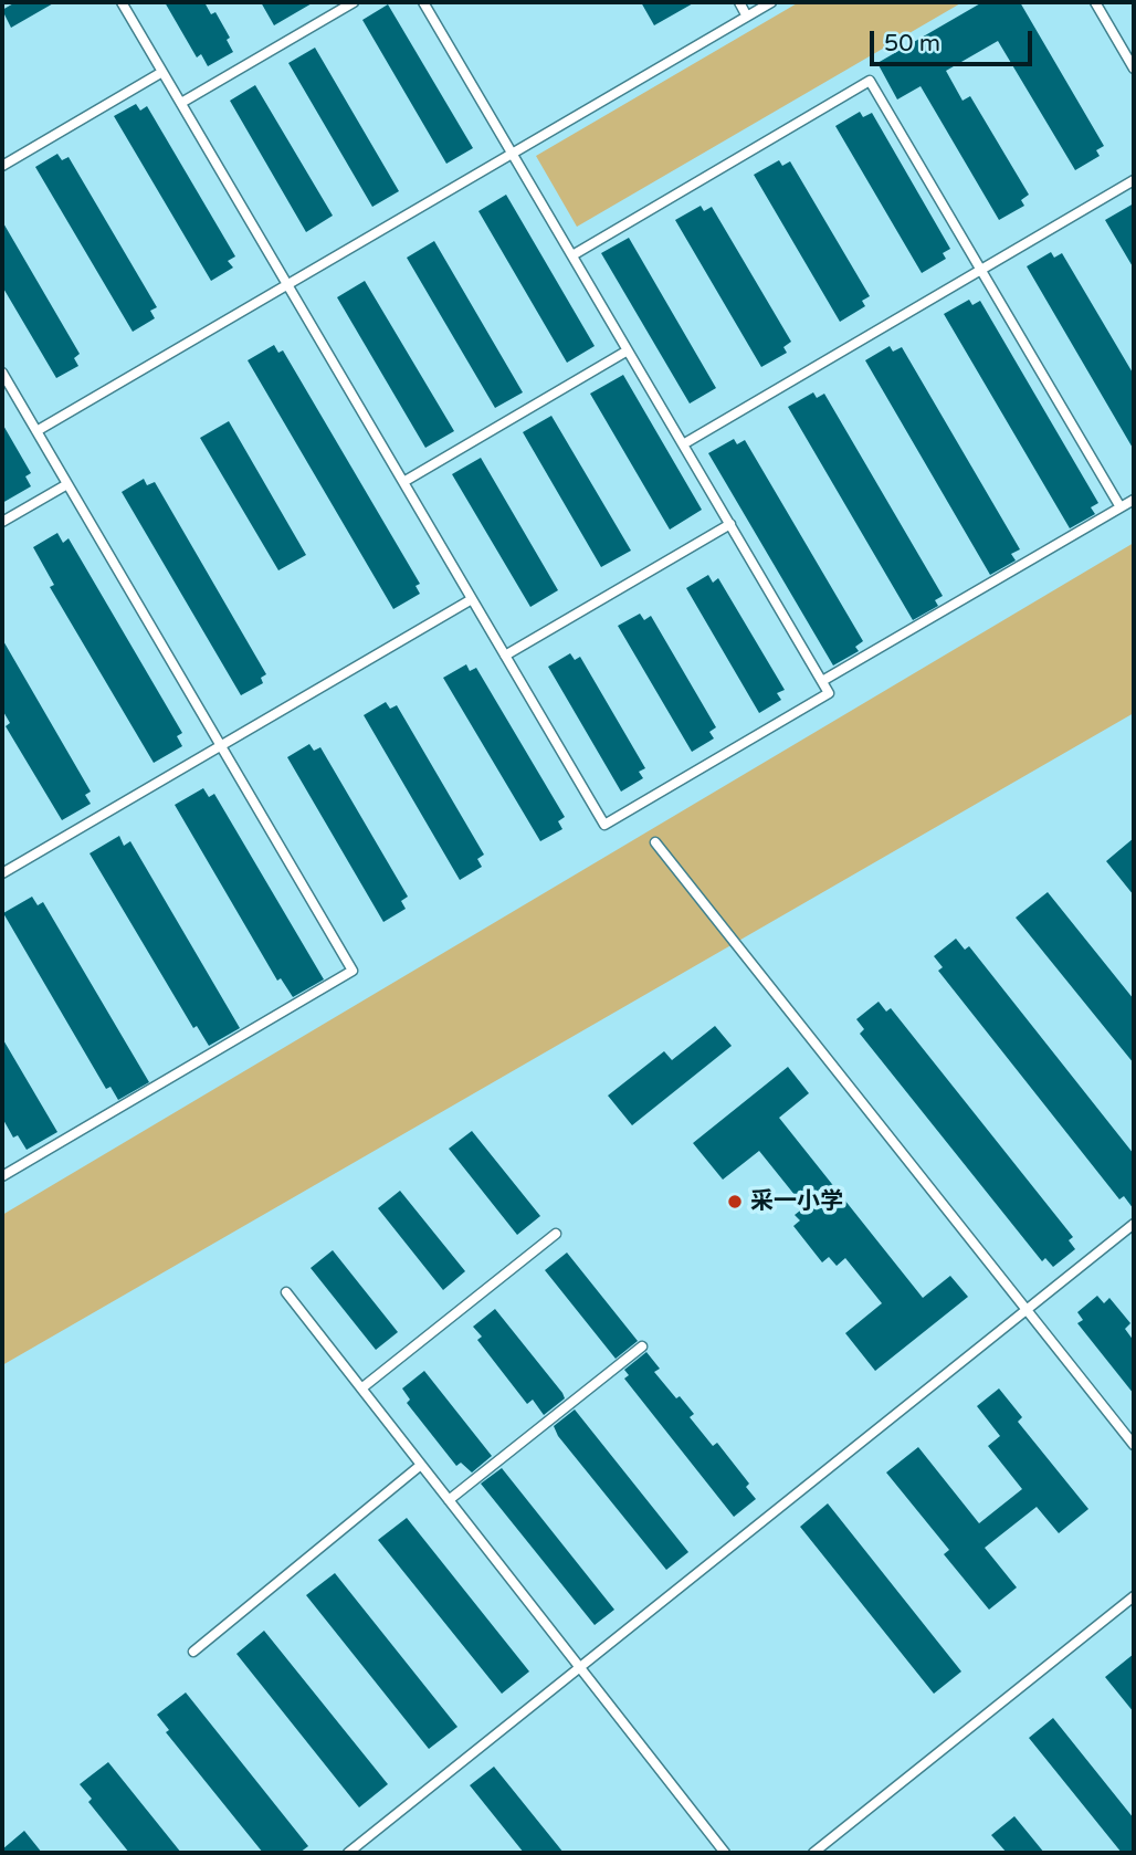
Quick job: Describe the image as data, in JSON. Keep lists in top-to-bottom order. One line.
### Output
{"places":["采一小学"],"scale_bar":"50 m"}
